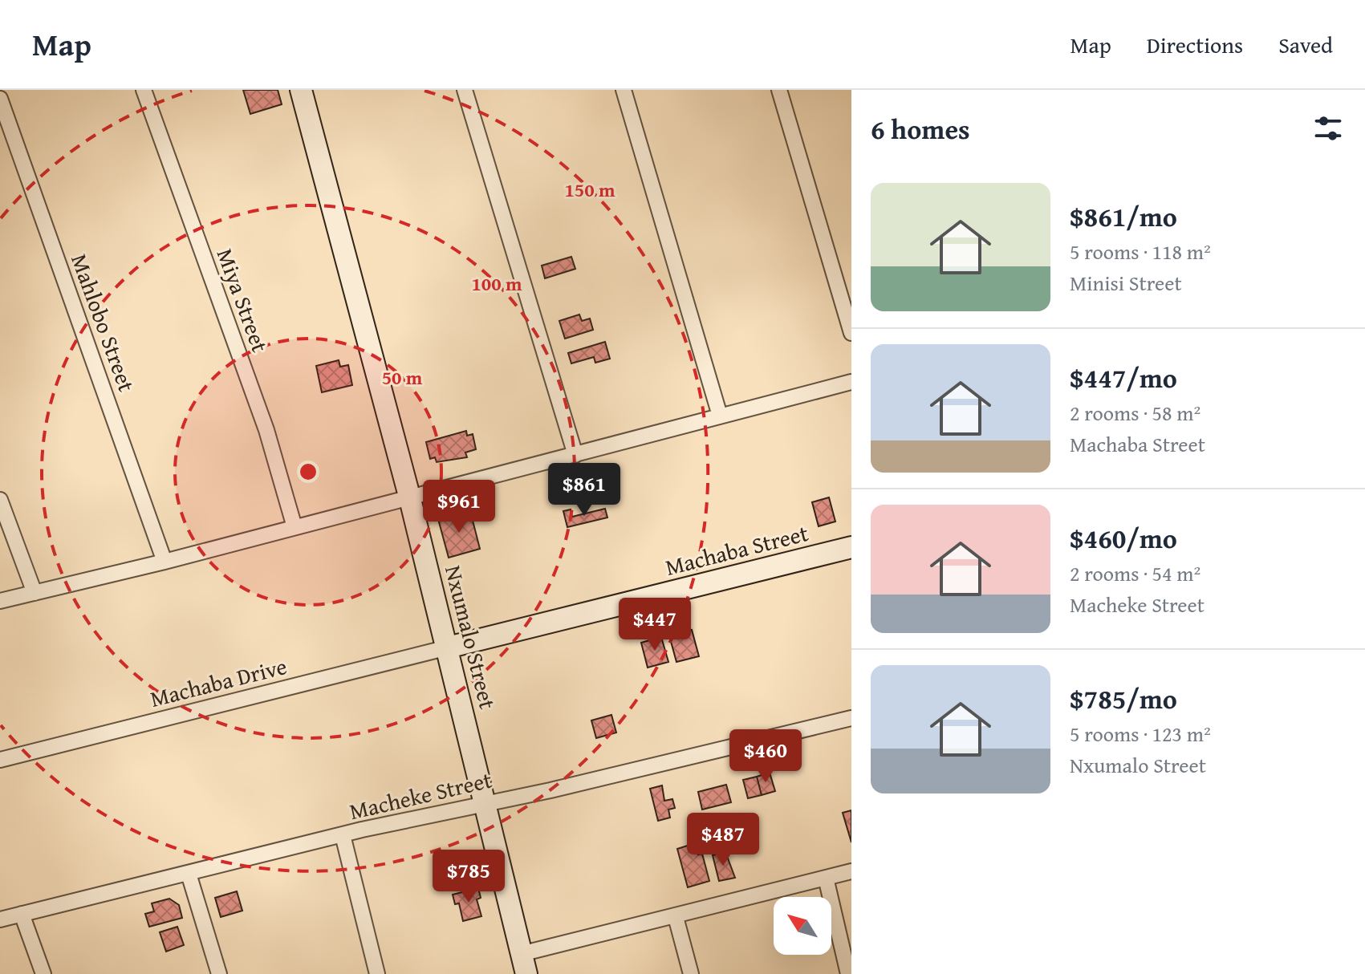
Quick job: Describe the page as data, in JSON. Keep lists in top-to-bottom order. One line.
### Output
{"streets":{"street":["Miya Street","Mahlobo Street","Machaba Street","Nxumalo Street","Machaba Drive","Macheke Street"]},"crossings":[["Machaba Street","Nxumalo Street"],["Machaba Street","Machaba Drive"],["Nxumalo Street","Machaba Drive"],["Nxumalo Street","Macheke Street"]],"north":"top left","page":{"header":"Map","nav":["Map","Directions","Saved"],"heading":"6 homes","list":[{"name":"$861/mo","note":"5 rooms · 118 m² · Minisi Street"},{"name":"$447/mo","note":"2 rooms · 58 m² · Machaba Street"},{"name":"$460/mo","note":"2 rooms · 54 m² · Macheke Street"},{"name":"$785/mo","note":"5 rooms · 123 m² · Nxumalo Street"}],"price":["$861","$961","$447","$460","$487","$785"]},"rings":["150 m","100 m","50 m"]}
